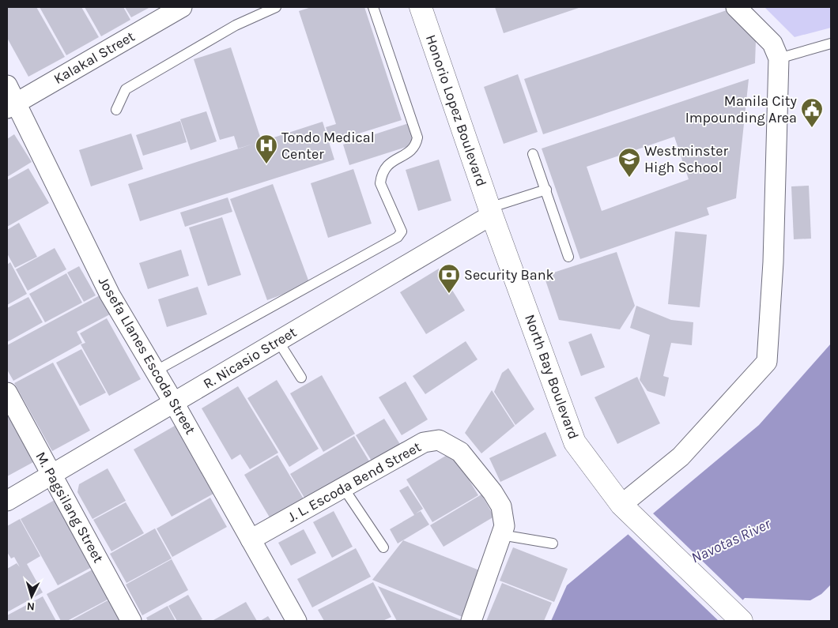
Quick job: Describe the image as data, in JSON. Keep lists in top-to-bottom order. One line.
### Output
{"streets":{"main road":["Honorio Lopez Boulevard","North Bay Boulevard"],"street":["Kalakal Street","Josefa Llanes Escoda Street","R. Nicasio Street","J. L. Escoda Bend Street","M. Pagsilang Street"]},"crossings":[["Kalakal Street","Josefa Llanes Escoda Street"],["Honorio Lopez Boulevard","R. Nicasio Street"],["Honorio Lopez Boulevard","North Bay Boulevard"],["Josefa Llanes Escoda Street","R. Nicasio Street"],["Josefa Llanes Escoda Street","J. L. Escoda Bend Street"],["R. Nicasio Street","North Bay Boulevard"],["R. Nicasio Street","M. Pagsilang Street"]],"water":["Navotas River"],"places":{"public building":["Manila City Impounding Area"],"hospital":["Tondo Medical Center"],"school or university":["Westminster High School"],"bank":["Security Bank"]},"north":"bottom"}
